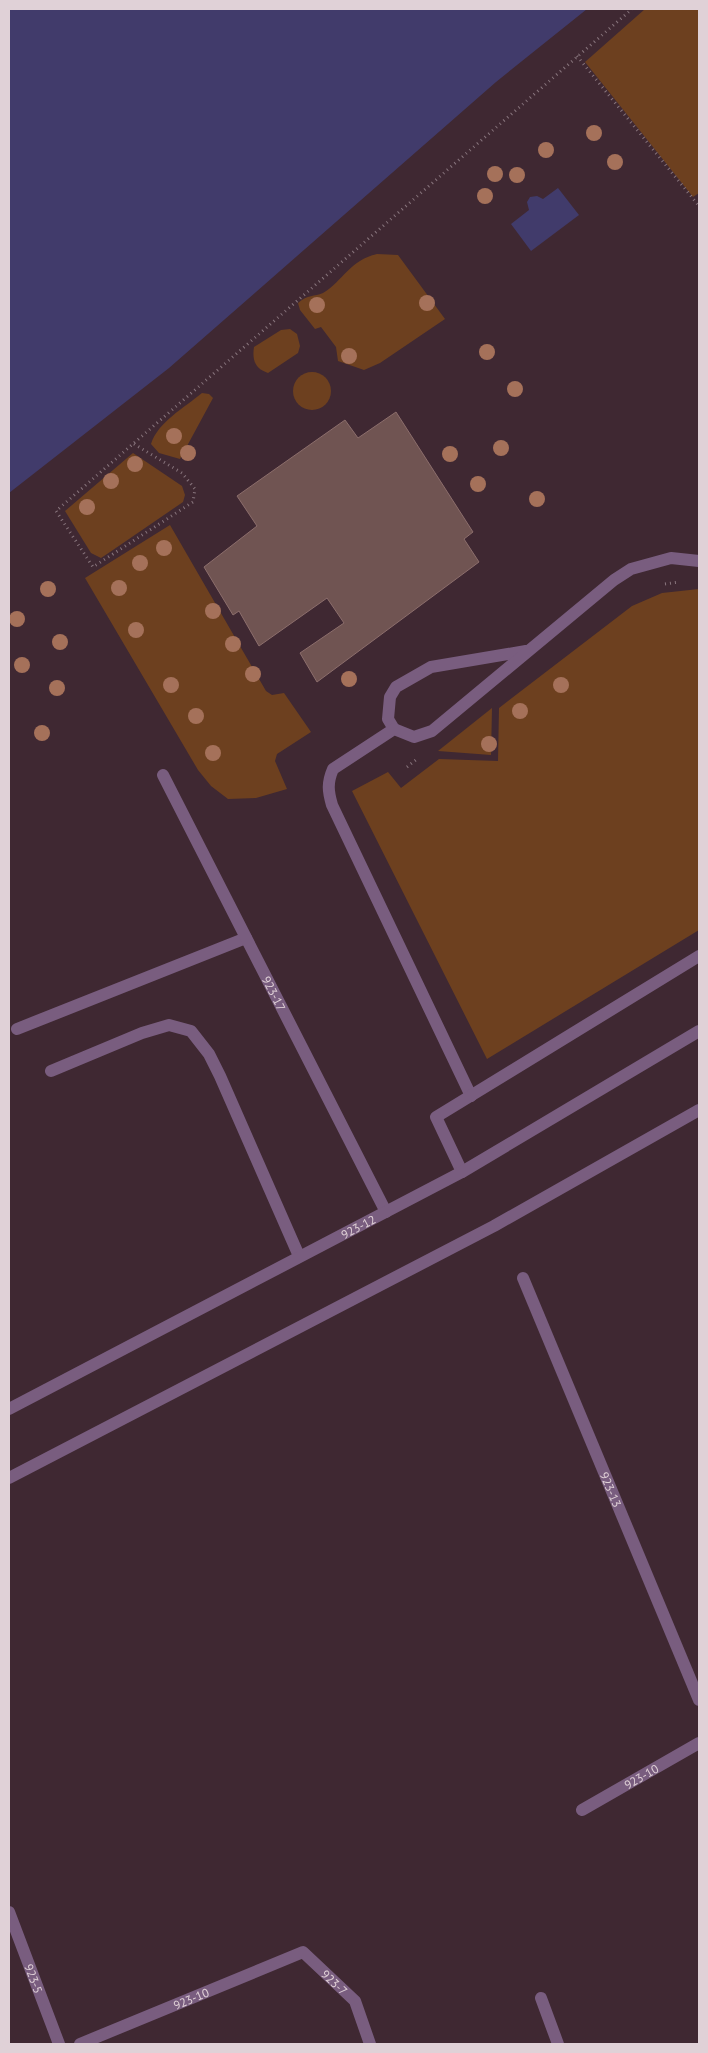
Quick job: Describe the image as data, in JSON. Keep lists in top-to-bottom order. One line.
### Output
{"streets":{"street":["923-17","923-12","923-13","923-10","923-5","923-7"]},"crossings":[["923-17","923-12"],["923-10","923-7"]]}
